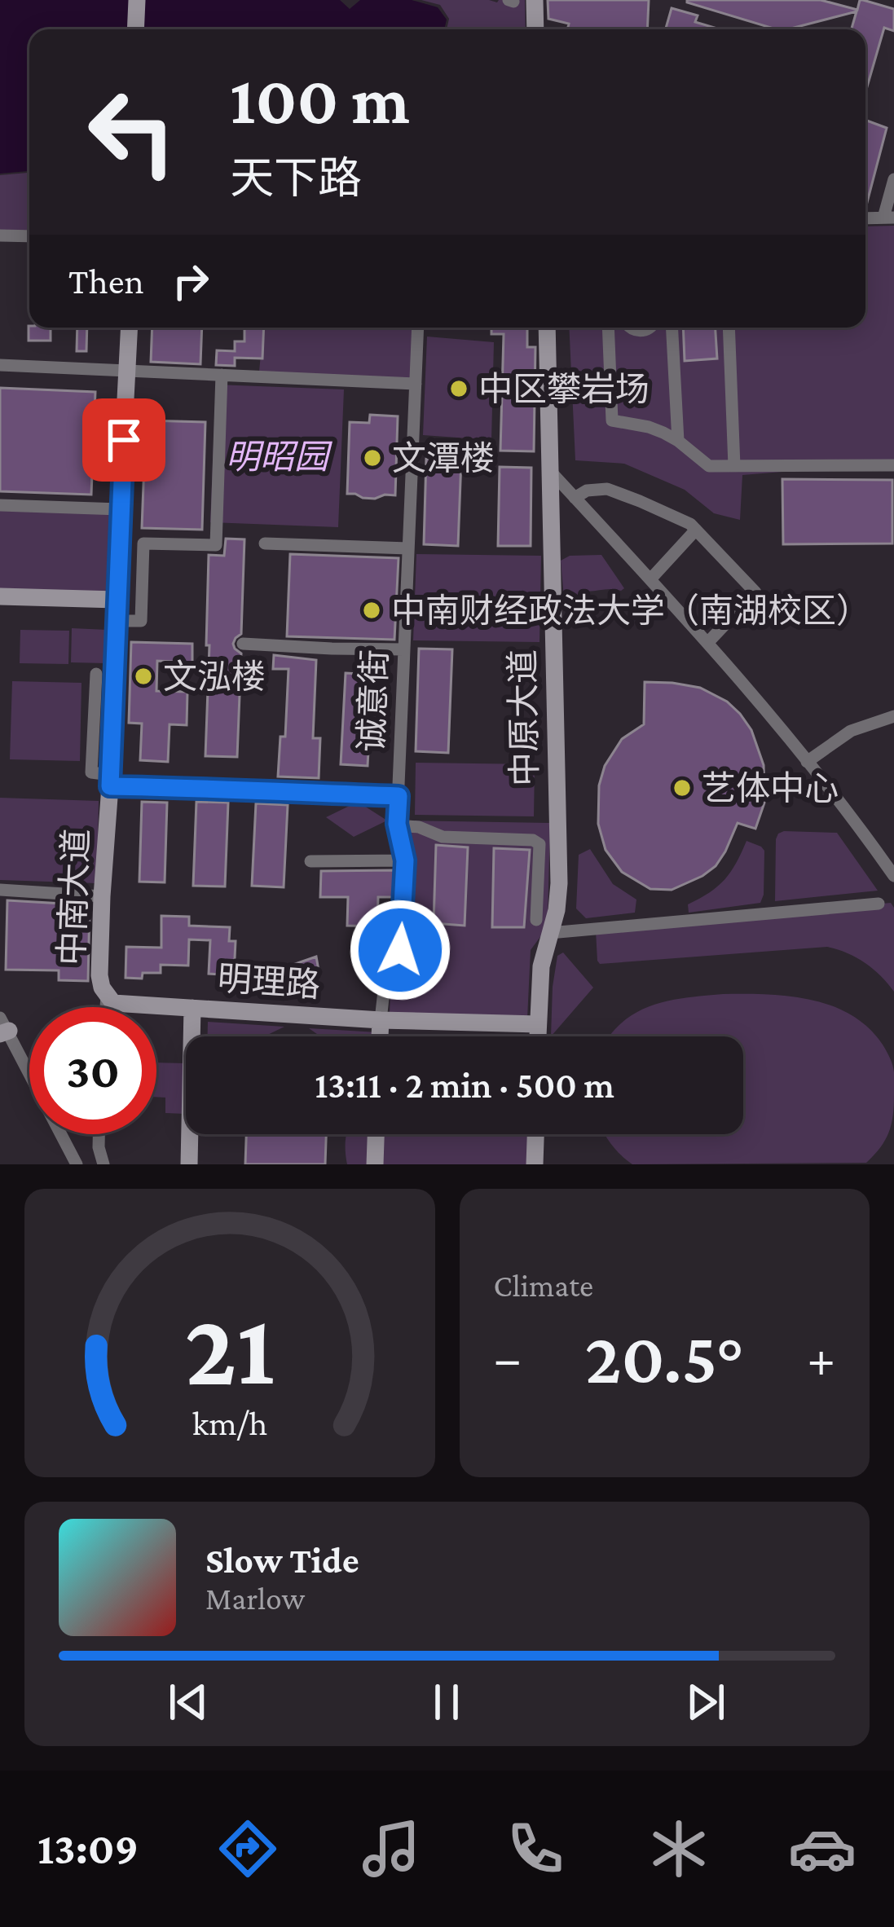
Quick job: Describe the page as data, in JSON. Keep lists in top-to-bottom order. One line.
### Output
{"streets":{"main road":["中原大道","中南大道","明理路"],"street":["诚意街"]},"crossings":[["诚意街","明理路"],["中原大道","明理路"],["中南大道","明理路"]],"parks":["明昭园"],"places":["中区攀岩场","文潭楼","中南财经政法大学（南湖校区）","文泓楼","艺体中心"],"page":{"turn":["100 m","天下路"],"then":"Then","limit":"30","trip":"13:11 · 2 min · 500 m","tile":"Climate","heat":["−","20.5°","+"],"song":["Slow Tide","Marlow"],"tabs":"13:09","gauge":["21","km/h"]}}
